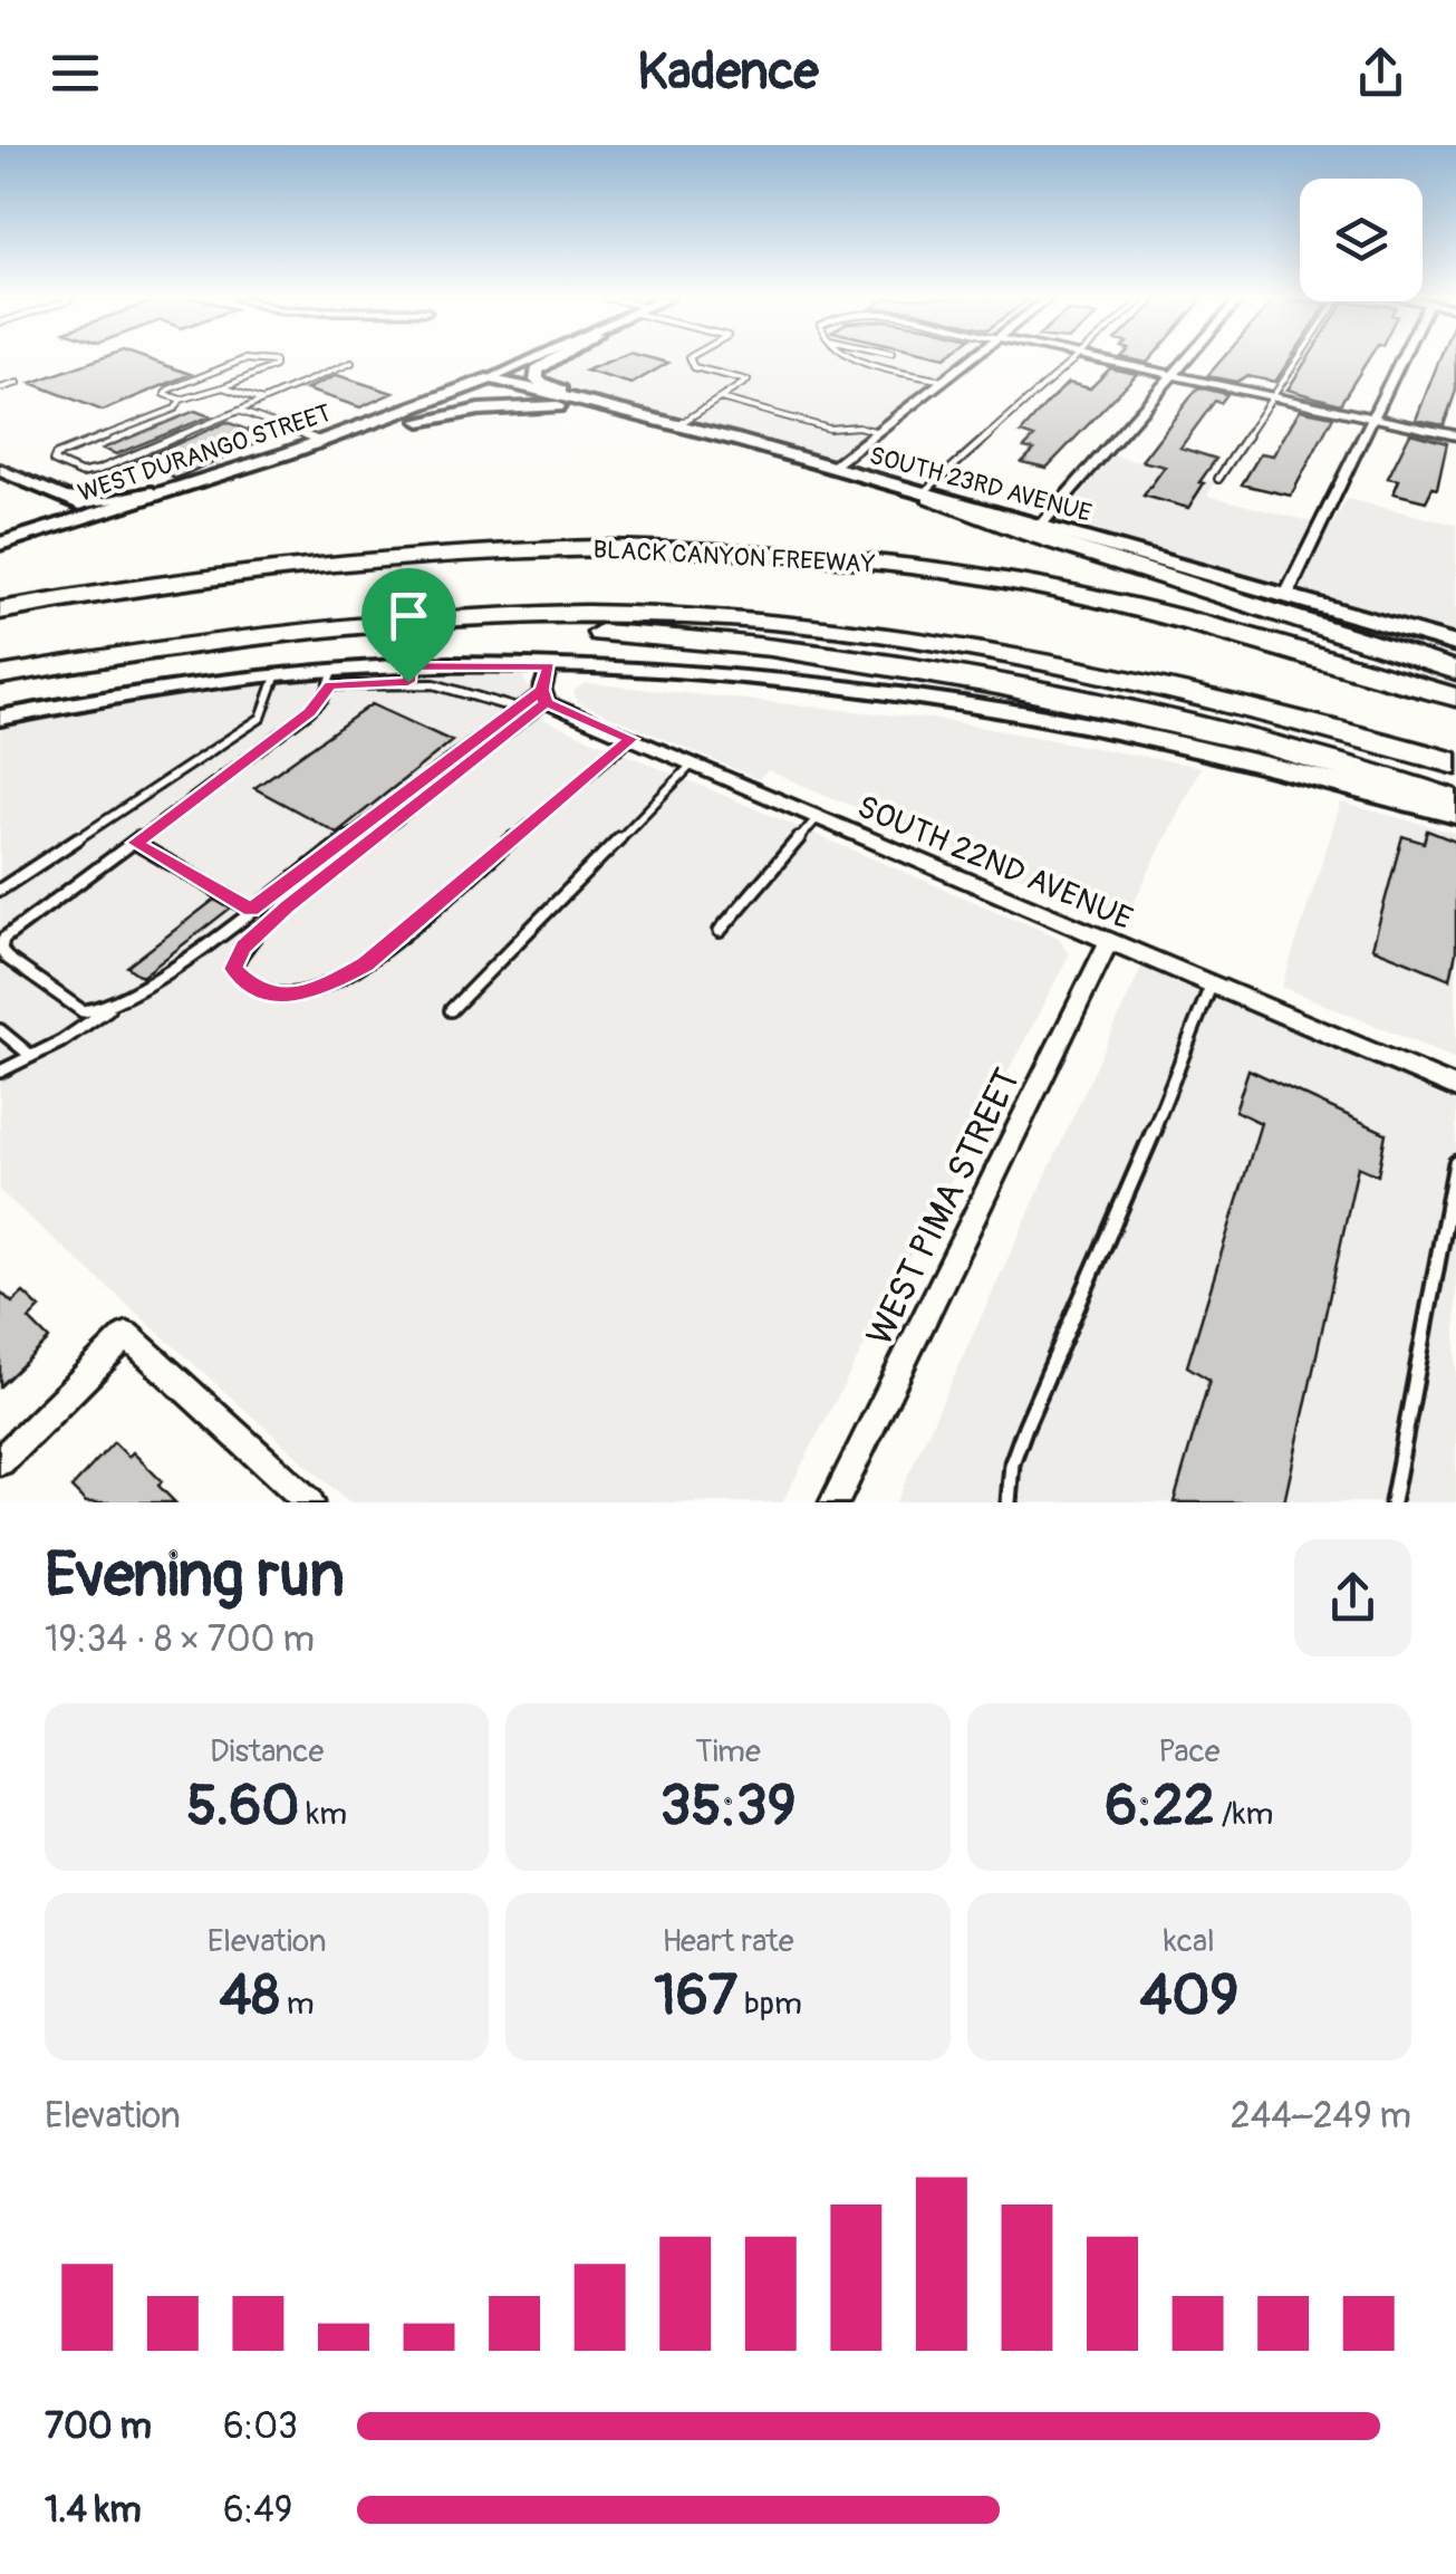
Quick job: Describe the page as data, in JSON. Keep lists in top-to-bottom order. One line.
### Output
{"streets":{"highway":["BLACK CANYON FREEWAY"],"main road":["WEST DURANGO STREET","SOUTH 23RD AVENUE"],"street":["SOUTH 22ND AVENUE","WEST PIMA STREET"]},"crossings":[["WEST DURANGO STREET","SOUTH 23RD AVENUE"],["SOUTH 22ND AVENUE","WEST PIMA STREET"]],"page":{"header":"Kadence","heading":["Evening run","19:34 · 8 × 700 m"],"stats":[["Distance","5.60 km"],["Time","35:39"],["Pace","6:22 /km"],["Elevation","48 m"],["Heart rate","167 bpm"],["kcal","409"]],"chart":["Elevation","244–249 m"],"list":[{"name":"700 m","note":"6:03"},{"name":"1.4 km","note":"6:49"}]}}
